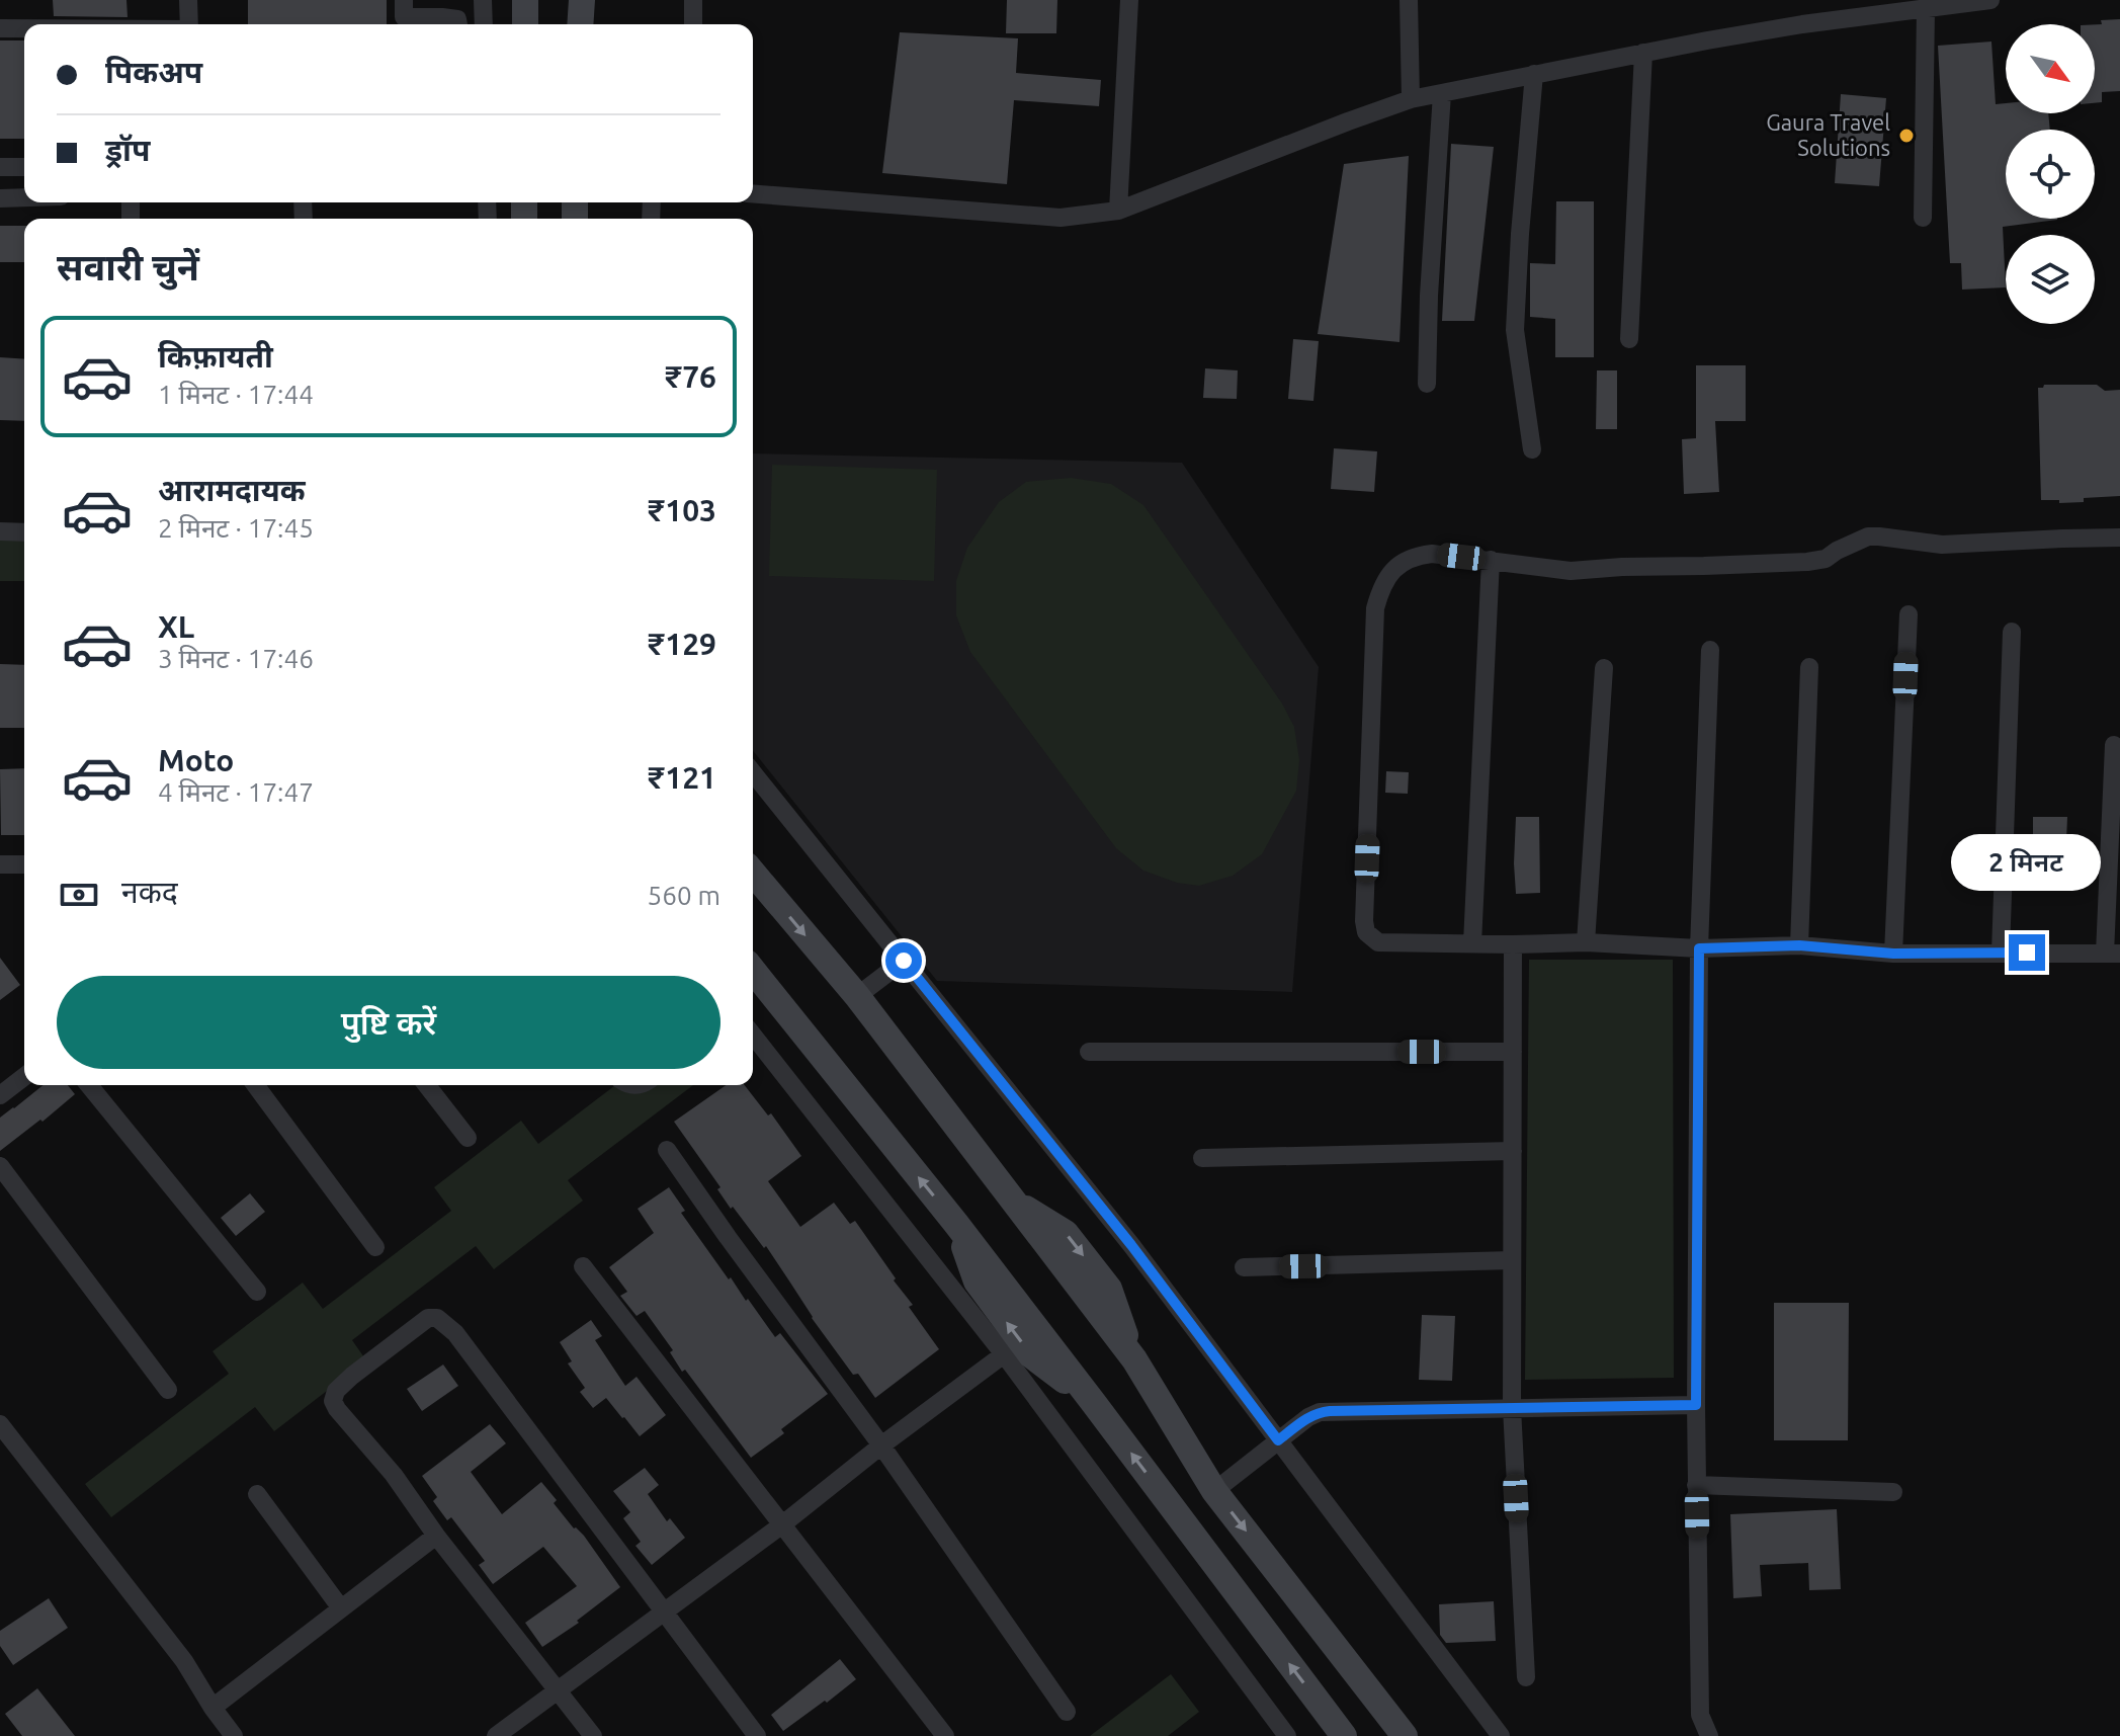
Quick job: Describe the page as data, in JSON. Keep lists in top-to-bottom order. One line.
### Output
{"places":["Gaura Travel Solutions"],"north":"bottom right","page":{"banner":["पिकअप","ड्रॉप"],"heading":"सवारी चुनें","list":[{"name":"किफ़ायती","note":"1 मिनट · 17:44","value":"₹76"},{"name":"आरामदायक","note":"2 मिनट · 17:45","value":"₹103"},{"name":"XL","note":"3 मिनट · 17:46","value":"₹129"},{"name":"Moto","note":"4 मिनट · 17:47","value":"₹121"}],"bubble":"2 मिनट","pay":["नकद","560 m"],"buttons":"पुष्टि करें"}}
